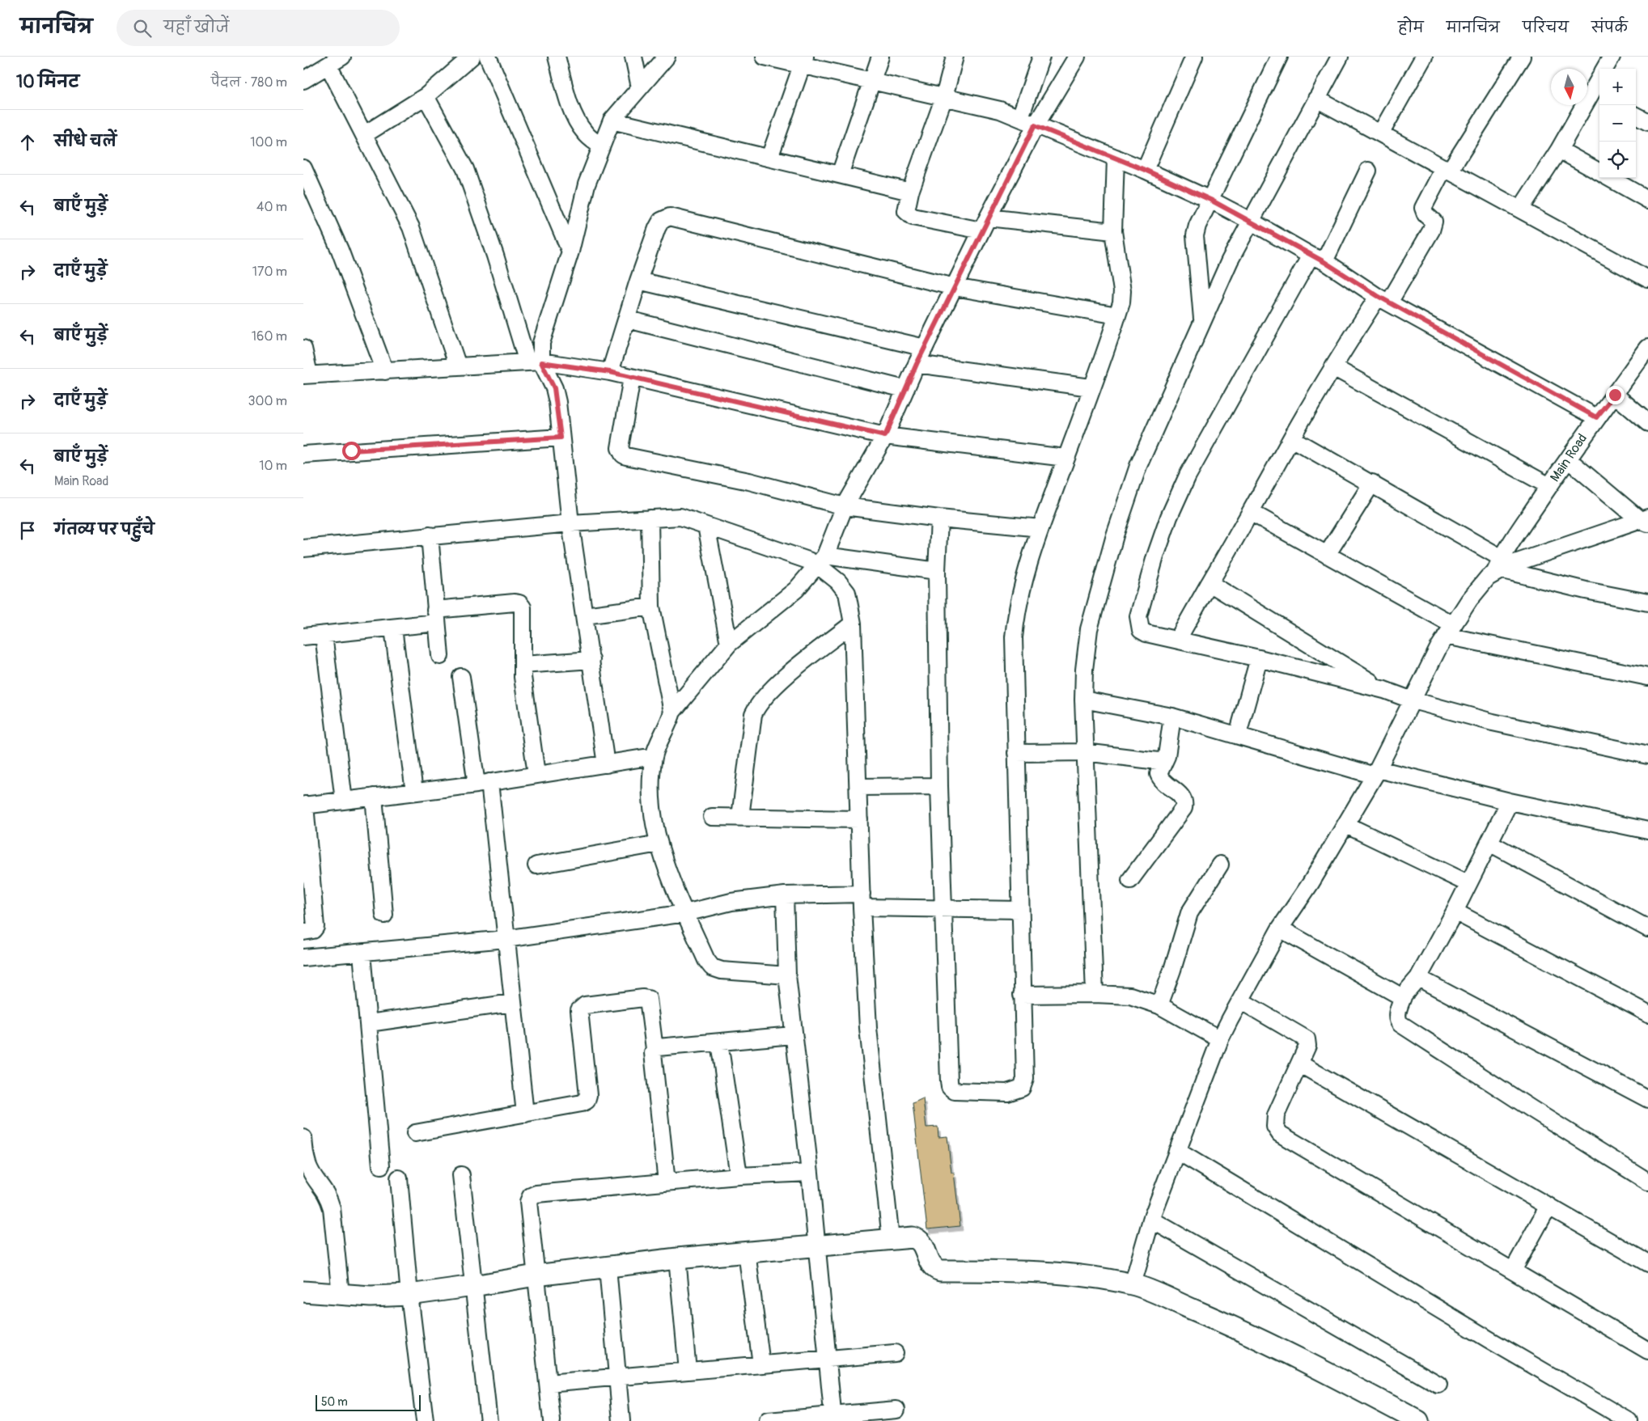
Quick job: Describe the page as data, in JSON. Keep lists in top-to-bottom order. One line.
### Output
{"streets":{"street":["Main Road"]},"scale_bar":"50 m","north":"bottom","page":{"header":"मानचित्र","search":"यहाँ खोजें","nav":["होम","मानचित्र","परिचय","संपर्क"],"heading":["10 मिनट","पैदल · 780 m"],"map_buttons":["+","−"],"list":[["सीधे चलें","100 m"],["बाएँ मुड़ें","40 m"],["दाएँ मुड़ें","170 m"],["बाएँ मुड़ें","160 m"],["दाएँ मुड़ें","300 m"],["बाएँ मुड़ें","Main Road","10 m"],"गंतव्य पर पहुँचे"],"scale":"50 m"}}
